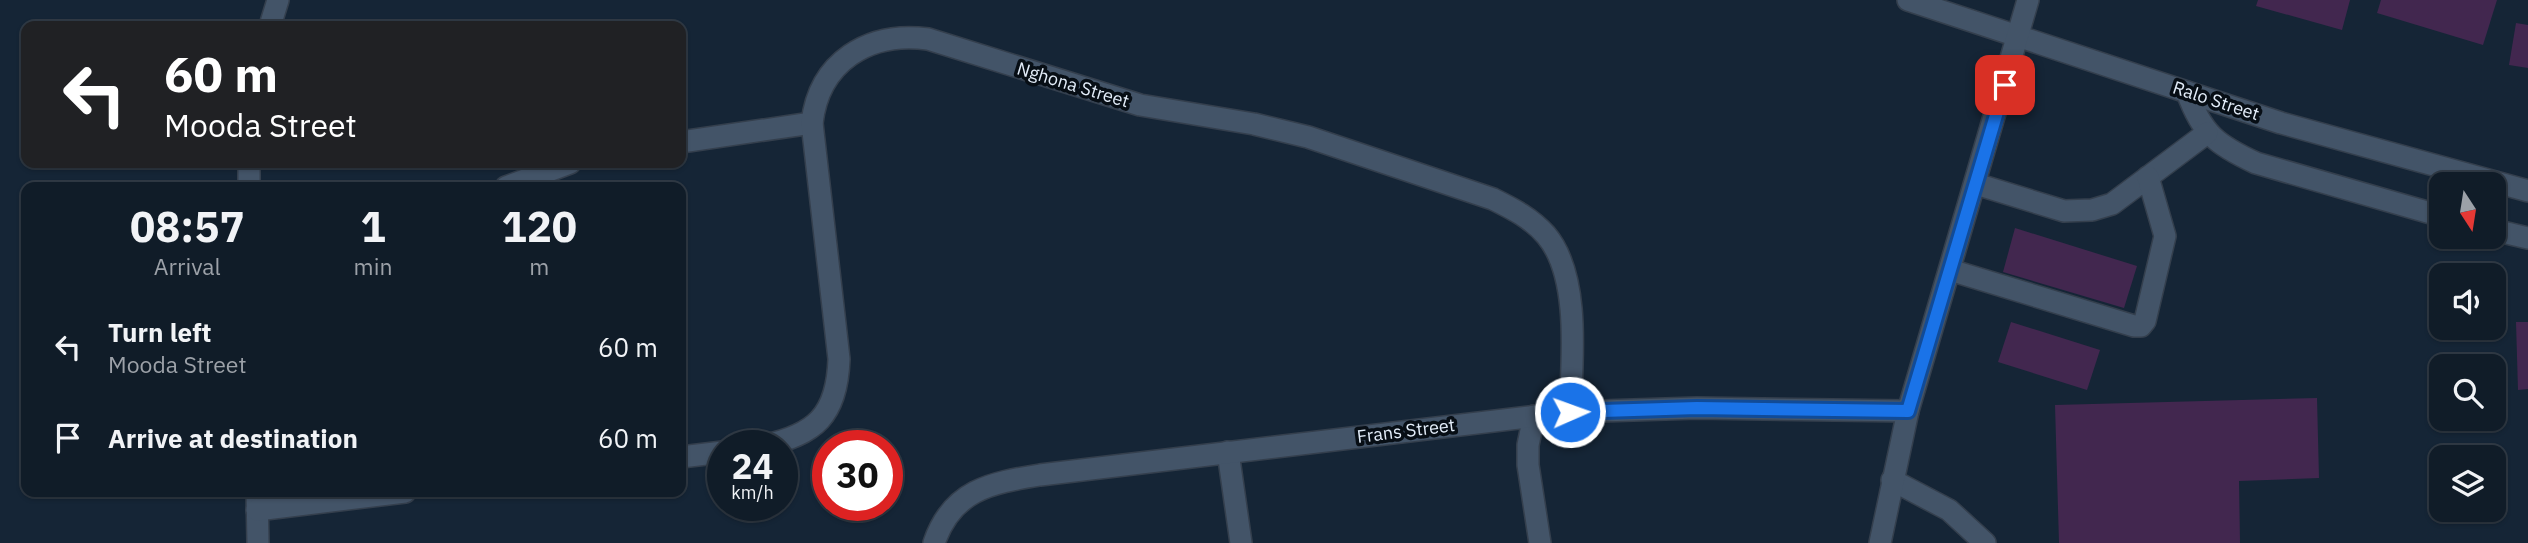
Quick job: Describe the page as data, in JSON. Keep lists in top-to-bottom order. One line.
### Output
{"streets":{"street":["Nghona Street","Ralo Street","Frans Street"]},"crossings":[["Nghona Street","Frans Street"]],"north":"bottom","page":{"turn":["60 m","Mooda Street"],"eta":["08:57","Arrival","1","min","120","m"],"list":[{"name":"Turn left","note":"Mooda Street","value":"60 m"},{"name":"Arrive at destination","value":"60 m"}],"speed":"24 km/h","limit":"30"}}
